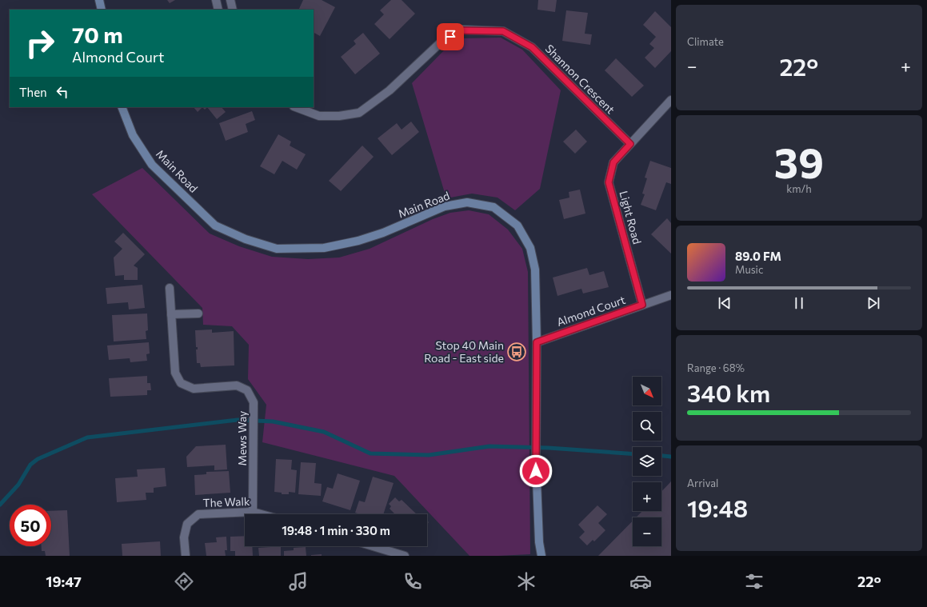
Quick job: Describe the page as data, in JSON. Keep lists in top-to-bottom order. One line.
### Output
{"streets":{"main road":["Main Road"],"street":["Shannon Crescent","Light Road","Almond Court","Mews Way","The Walk"]},"crossings":[["Shannon Crescent","Light Road"],["Main Road","Almond Court"],["Light Road","Almond Court"],["Mews Way","The Walk"]],"places":{"bus stop":["Stop 40 Main Road - East side"]},"north":"bottom right","page":{"tile":["Climate",["39","km/h"],["Range · 68%","340 km"],["Arrival","19:48"]],"turn":["70 m","Almond Court"],"heat":["−","22°","+"],"then":"Then","song":["89.0 FM","Music"],"map_buttons":["+","−"],"limit":"50","trip":"19:48 · 1 min · 330 m","tabs":["19:47","22°"]}}
